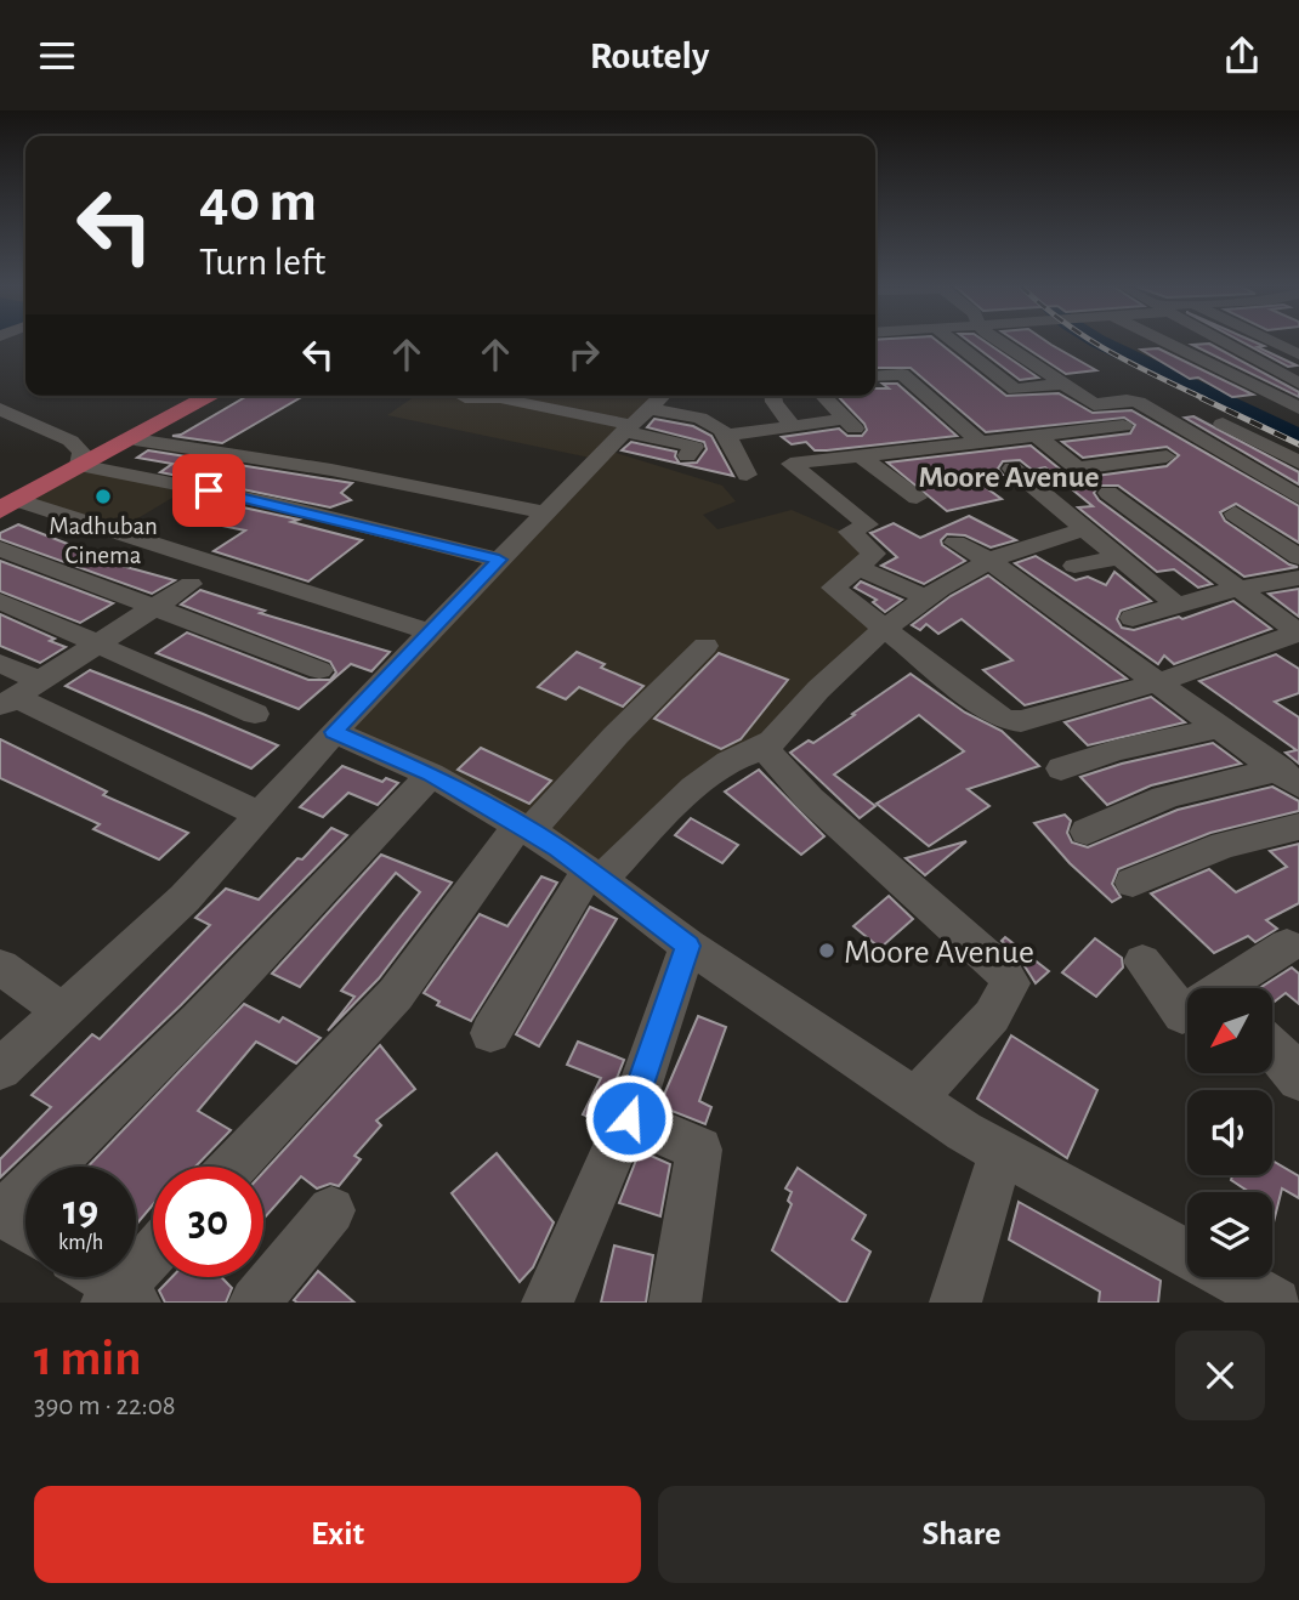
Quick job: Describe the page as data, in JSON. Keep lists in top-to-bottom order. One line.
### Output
{"districts":["Moore Avenue"],"places":["Madhuban Cinema","Moore Avenue"],"north":"bottom left","page":{"header":"Routely","turn":["40 m","Turn left"],"speed":"19 km/h","limit":"30","heading":["1 min","390 m · 22:08"],"buttons":["Exit","Share"]}}
